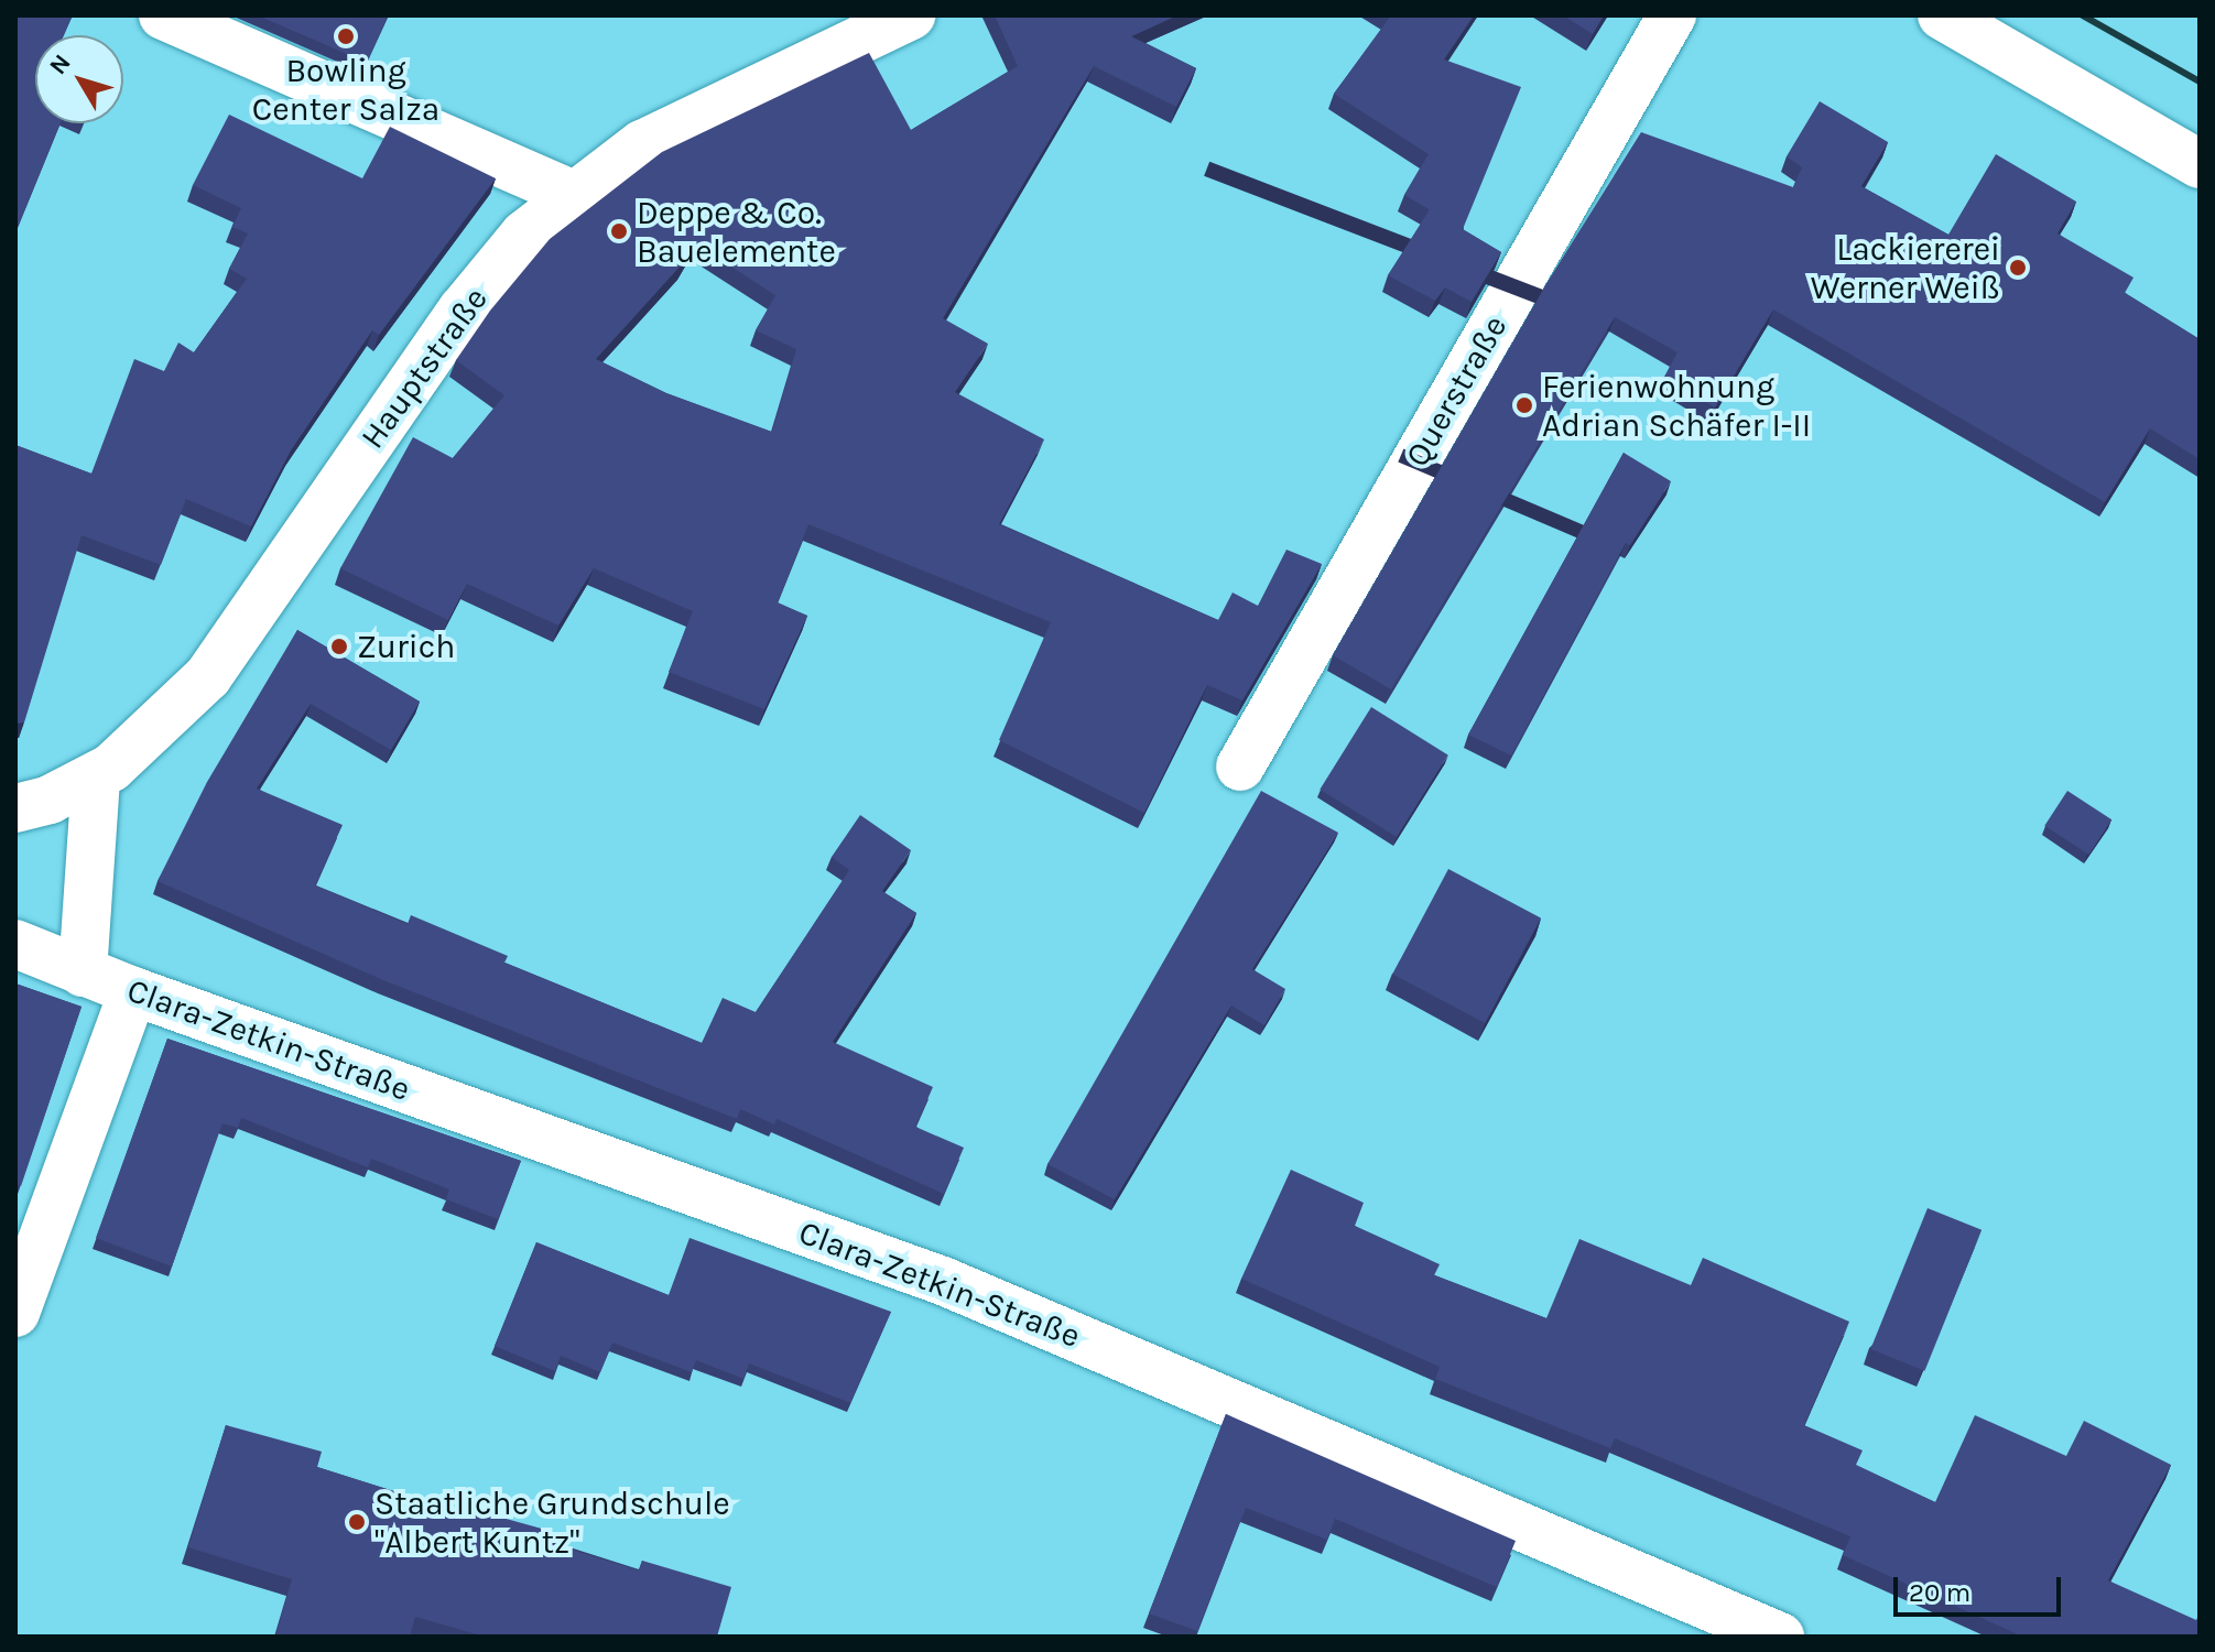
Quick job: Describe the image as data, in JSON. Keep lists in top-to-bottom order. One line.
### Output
{"streets":{"street":["Hauptstraße","Querstraße","Clara-Zetkin-Straße"]},"crossings":[["Hauptstraße","Clara-Zetkin-Straße"]],"places":["Bowling Center Salza","Deppe & Co. Bauelemente","Lackiererei Werner Weiß","Ferienwohnung Adrian Schäfer I-II","Zurich","Staatliche Grundschule \"Albert Kuntz\""],"scale_bar":"20 m","north":"top left"}
